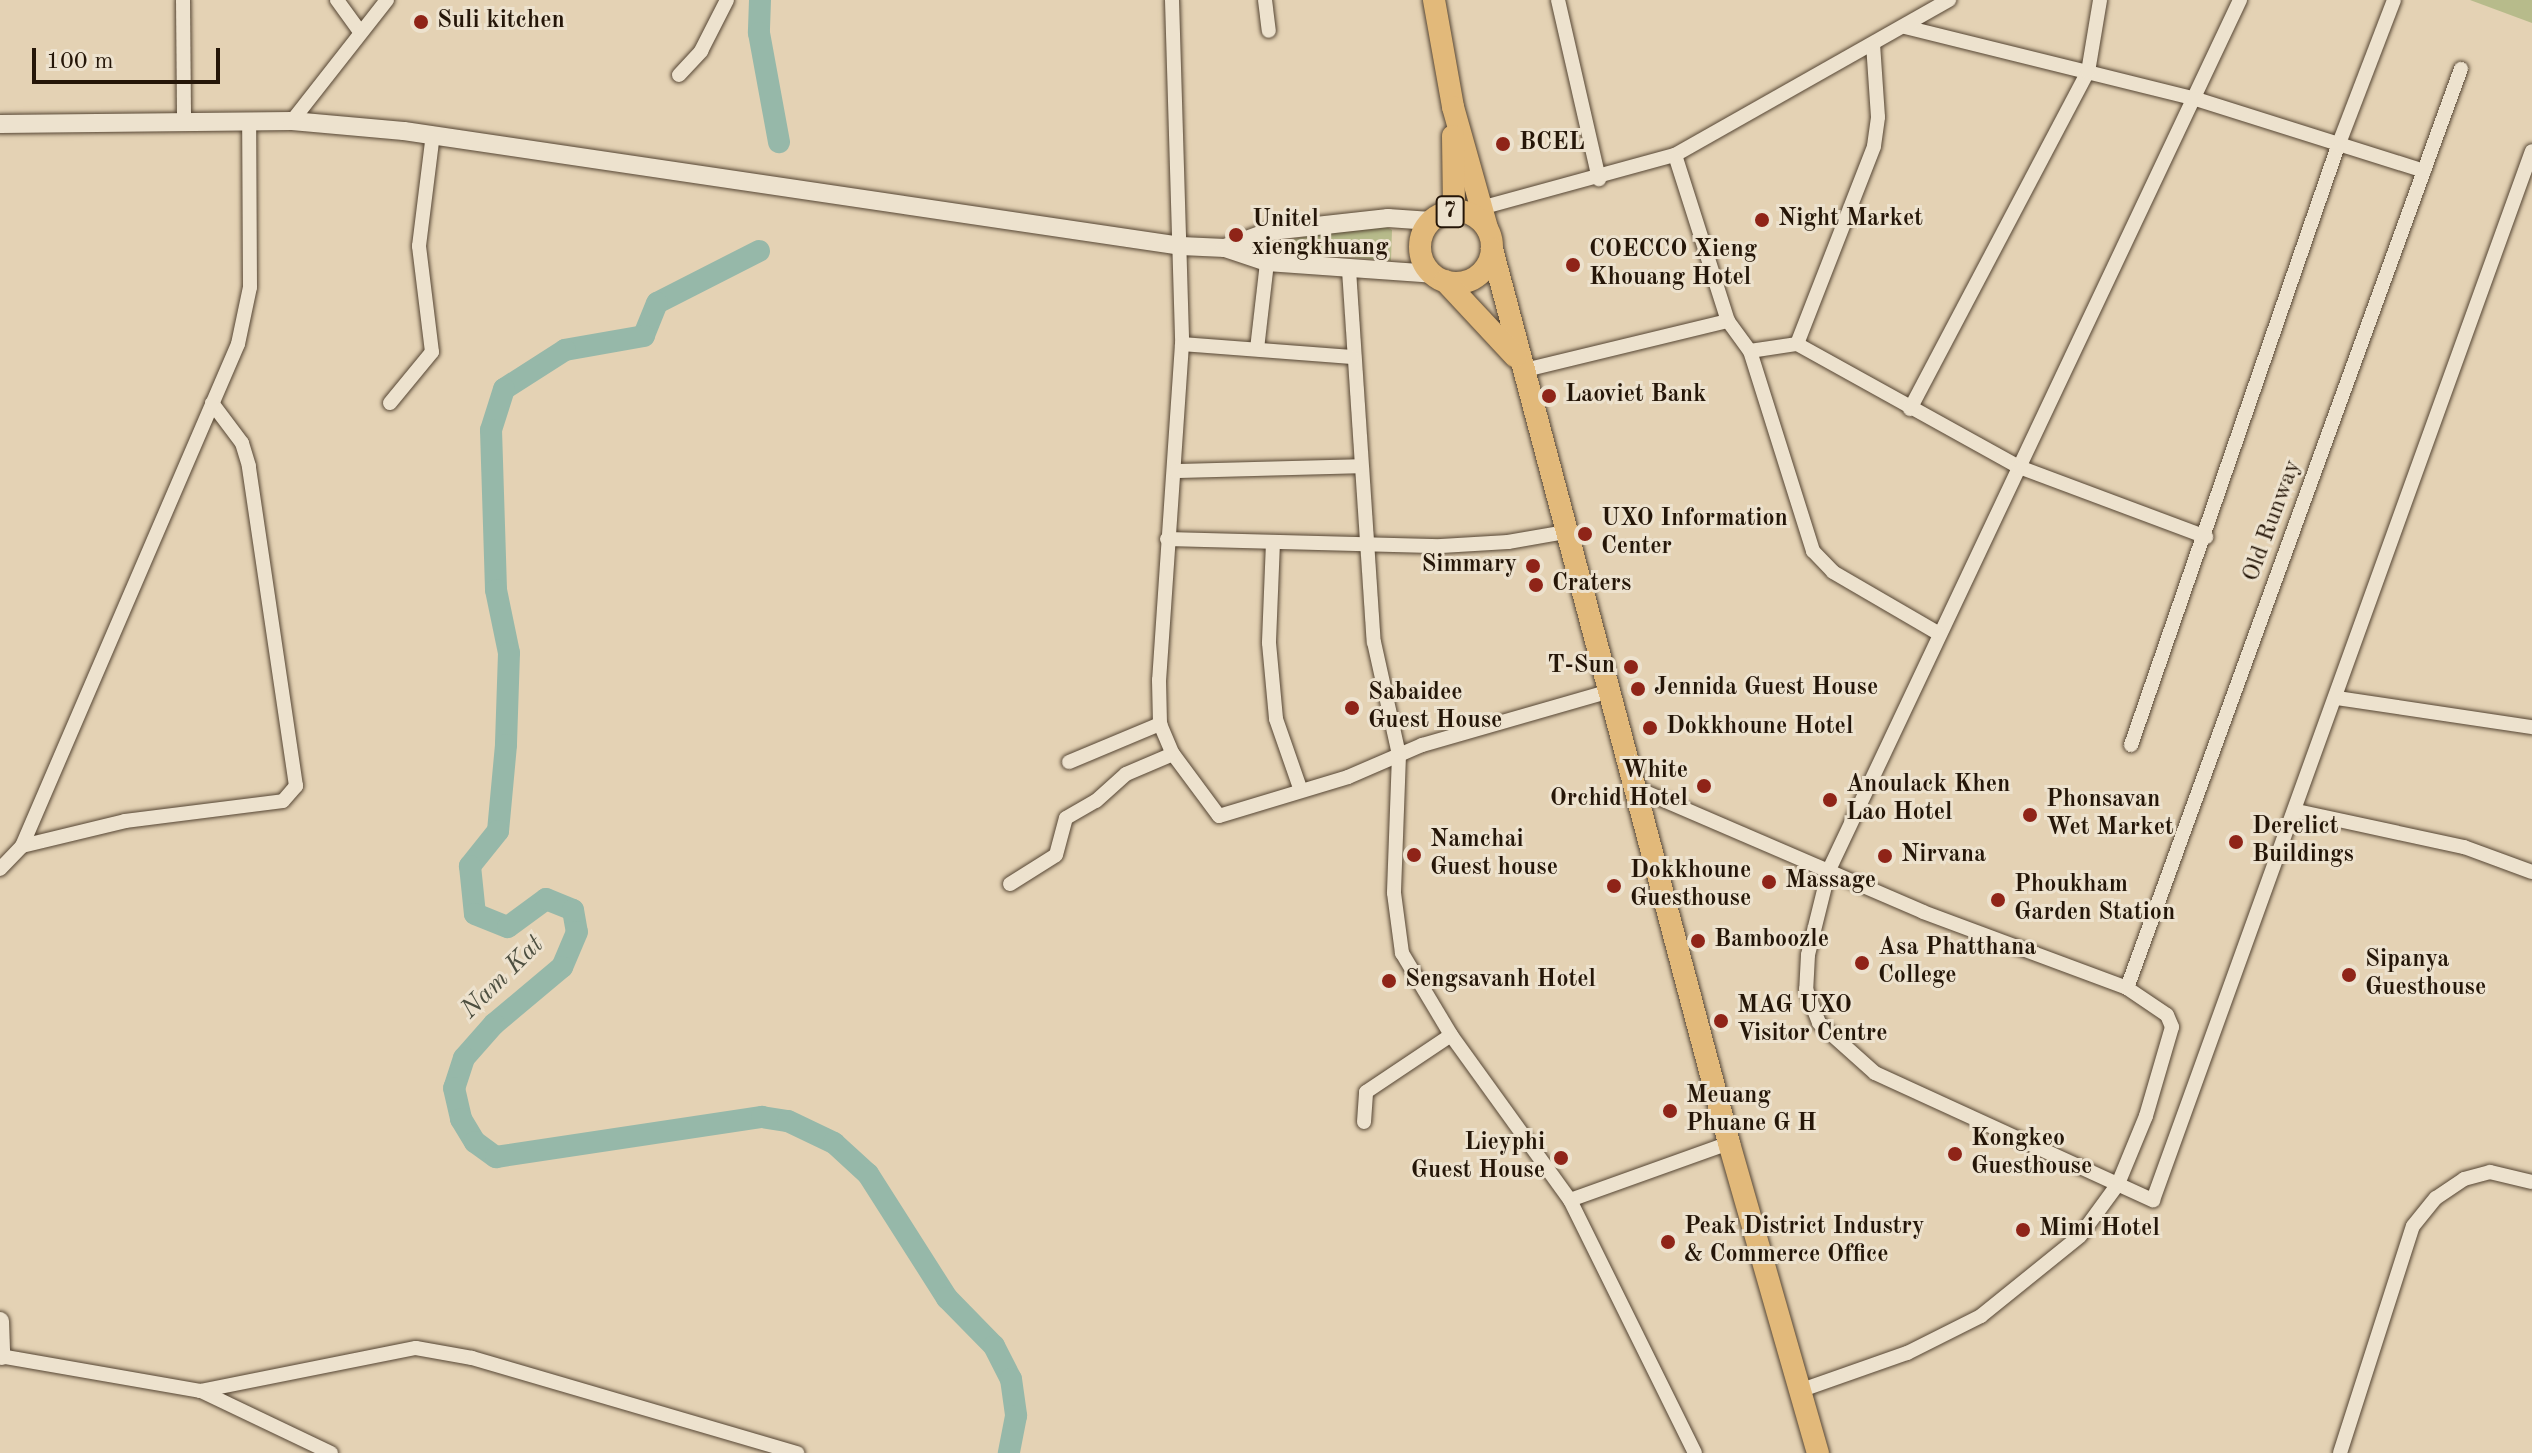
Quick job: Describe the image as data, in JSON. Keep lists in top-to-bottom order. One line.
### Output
{"streets":{"highway":["7"],"street":["Old Runway"]},"water":["Nam Kat"],"places":["Suli kitchen","BCEL","Night Market","Unitel xiengkhuang","COECCO Xieng Khouang Hotel","Laoviet Bank","UXO Information Center","Simmary","Craters","T-Sun","Jennida Guest House","Sabaidee Guest House","Dokkhoune Hotel","White Orchid Hotel","Anoulack Khen Lao Hotel","Phonsavan Wet Market","Derelict Buildings","Namchai Guest house","Nirvana","Massage","Dokkhoune Guesthouse","Phoukham Garden Station","Bamboozle","Asa Phatthana College","Sipanya Guesthouse","Sengsavanh Hotel","MAG UXO Visitor Centre","Meuang Phuane G H","Kongkeo Guesthouse","Lieyphi Guest House","Mimi Hotel","Peak District Industry & Commerce Office"],"scale_bar":"100 m"}
